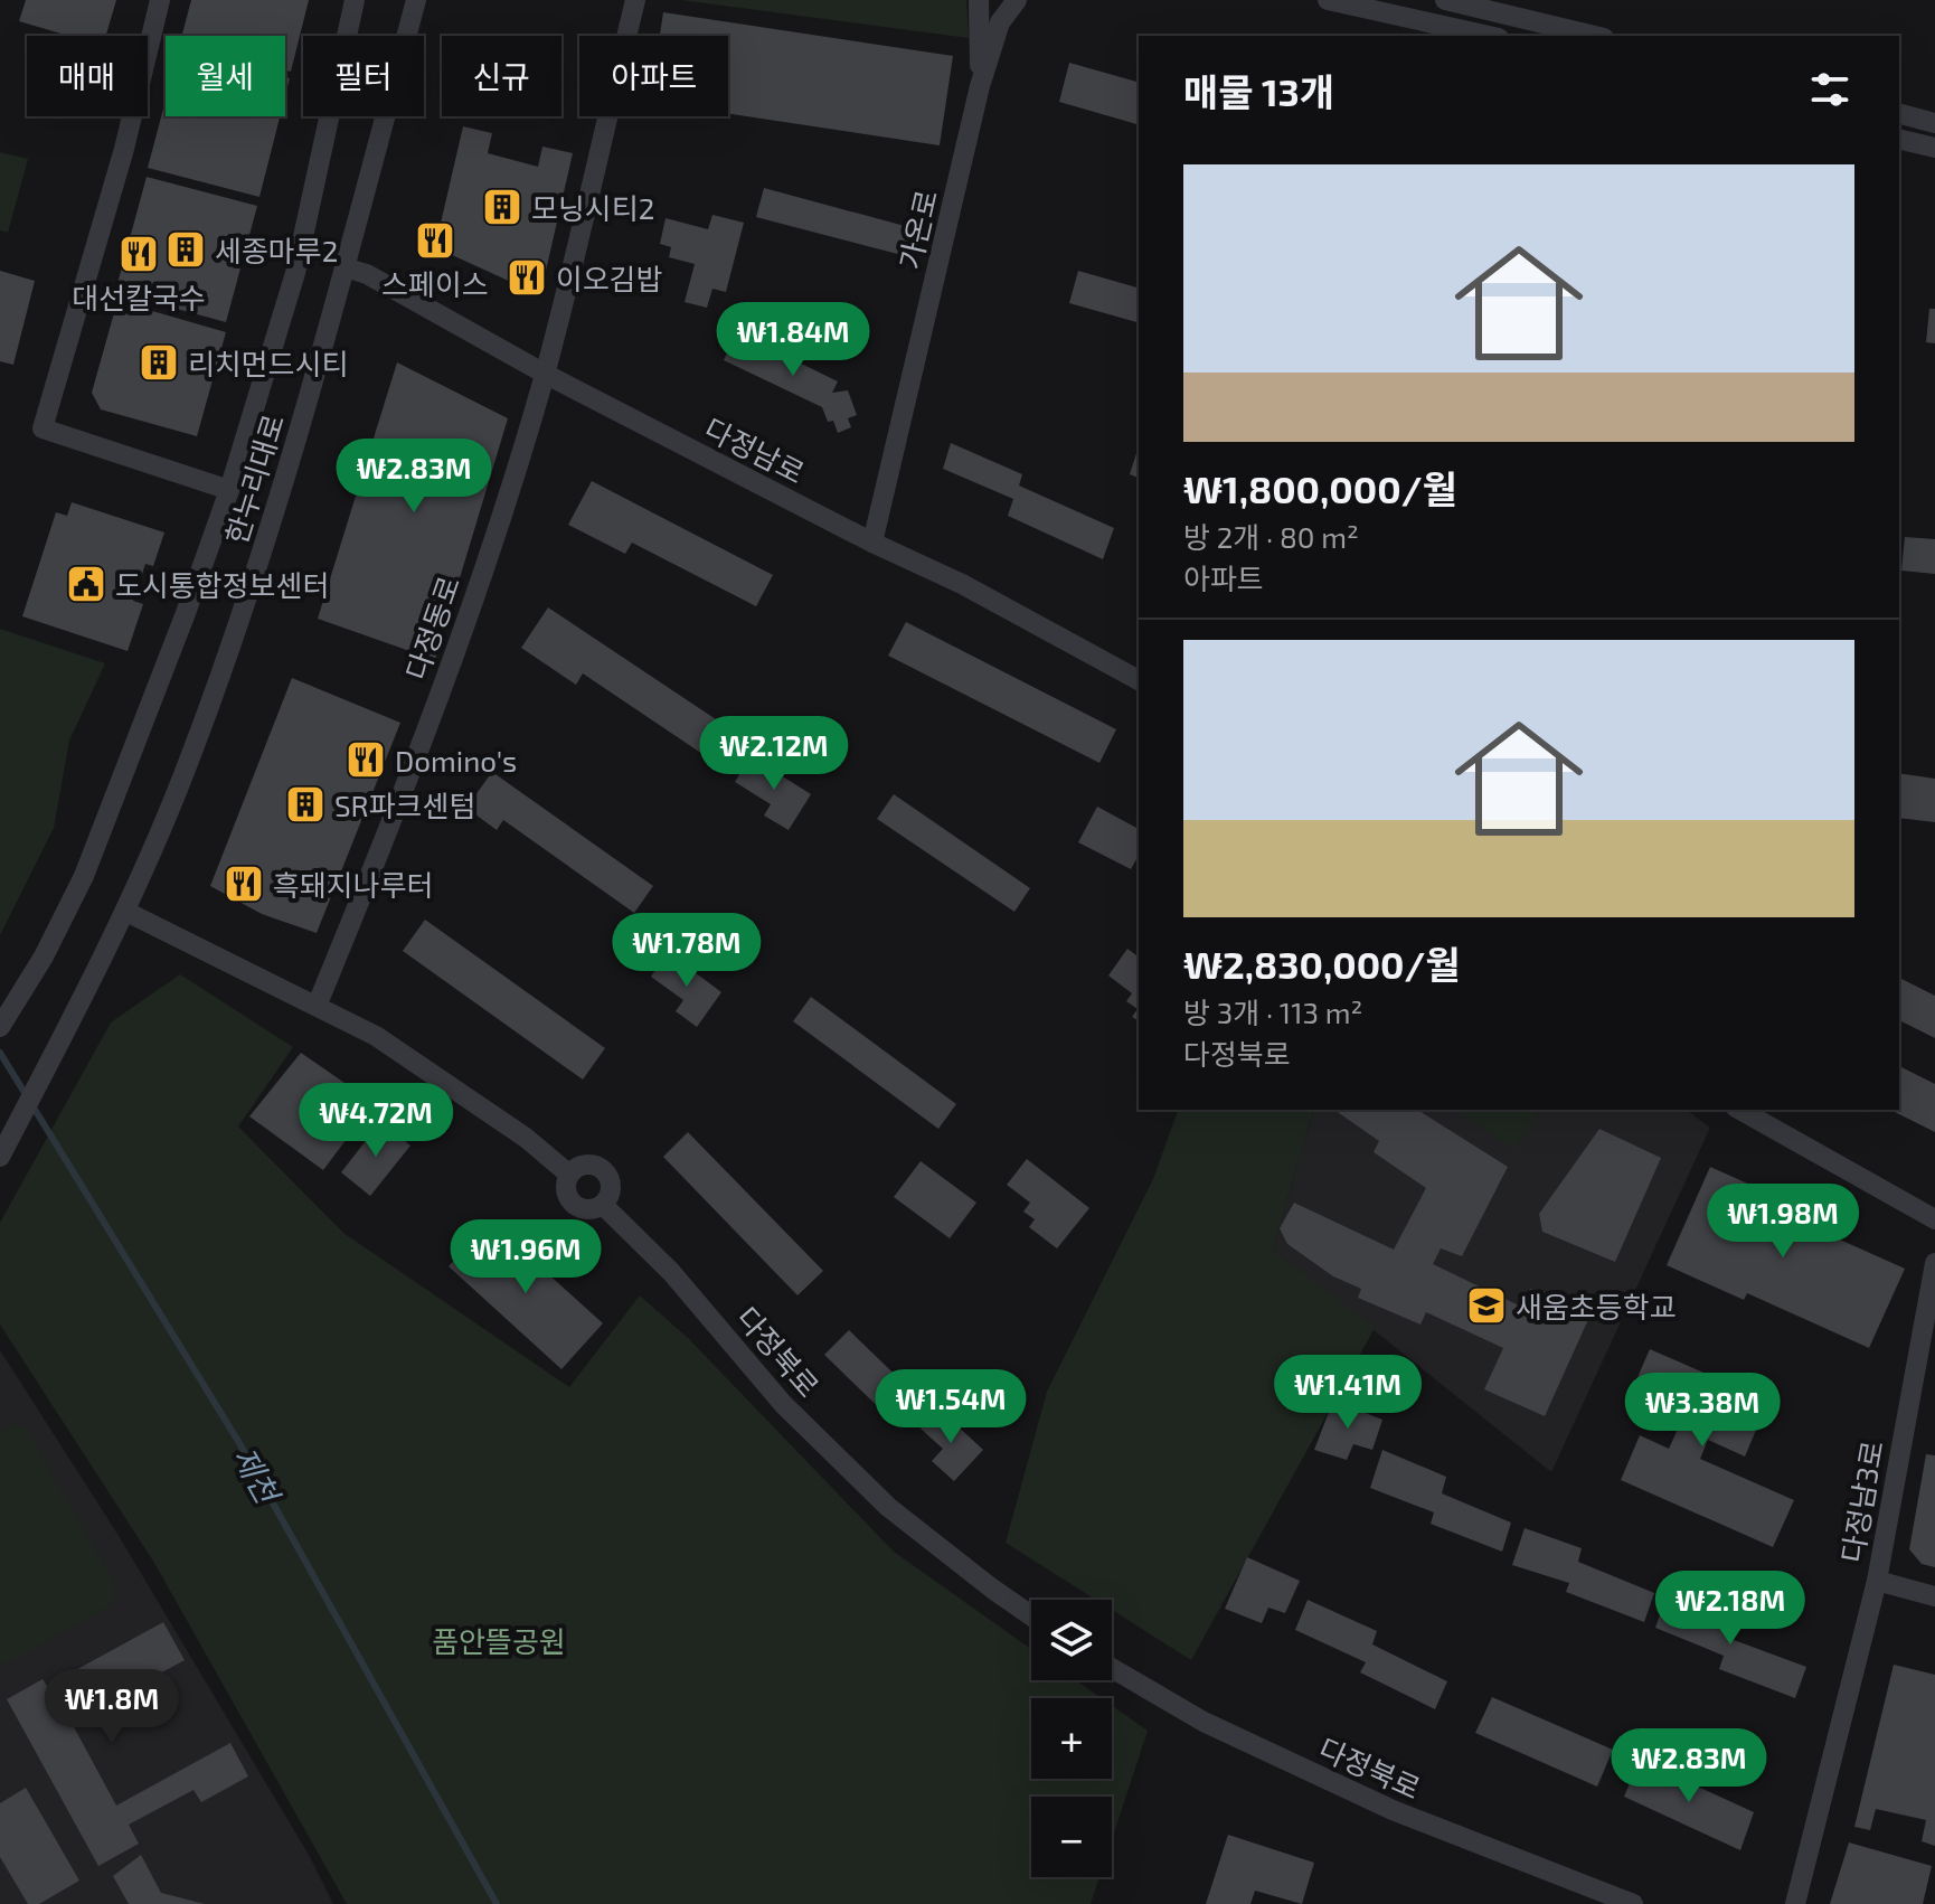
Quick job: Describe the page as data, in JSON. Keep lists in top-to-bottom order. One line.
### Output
{"streets":{"street":["가온로","다정남로","한누리대로","다정동로","다정북로","다정남3로"]},"crossings":[["가온로","다정남로"],["다정남로","한누리대로"],["다정남로","다정동로"]],"water":["제천"],"parks":["품안뜰공원"],"places":{"building":["모닝시티2","세종마루2","리치먼드시티","SR파크센텀"],"restaurant":["스페이스","대선칼국수","이오김밥","Domino's","흑돼지나루터"],"public building":["도시통합정보센터"],"school or university":["새움초등학교"]},"page":{"chip":["매매","월세","필터","신규","아파트"],"heading":"매물 13개","list":[{"name":"₩1,800,000/월","note":"방 2개 · 80 m² · 아파트"},{"name":"₩2,830,000/월","note":"방 3개 · 113 m² · 다정북로"}],"price":["₩1.84M","₩2.83M","₩2.12M","₩1.78M","₩4.72M","₩1.98M","₩1.96M","₩1.41M","₩1.54M","₩3.38M","₩2.18M","₩1.8M","₩2.83M"],"map_buttons":["+","−"]}}
